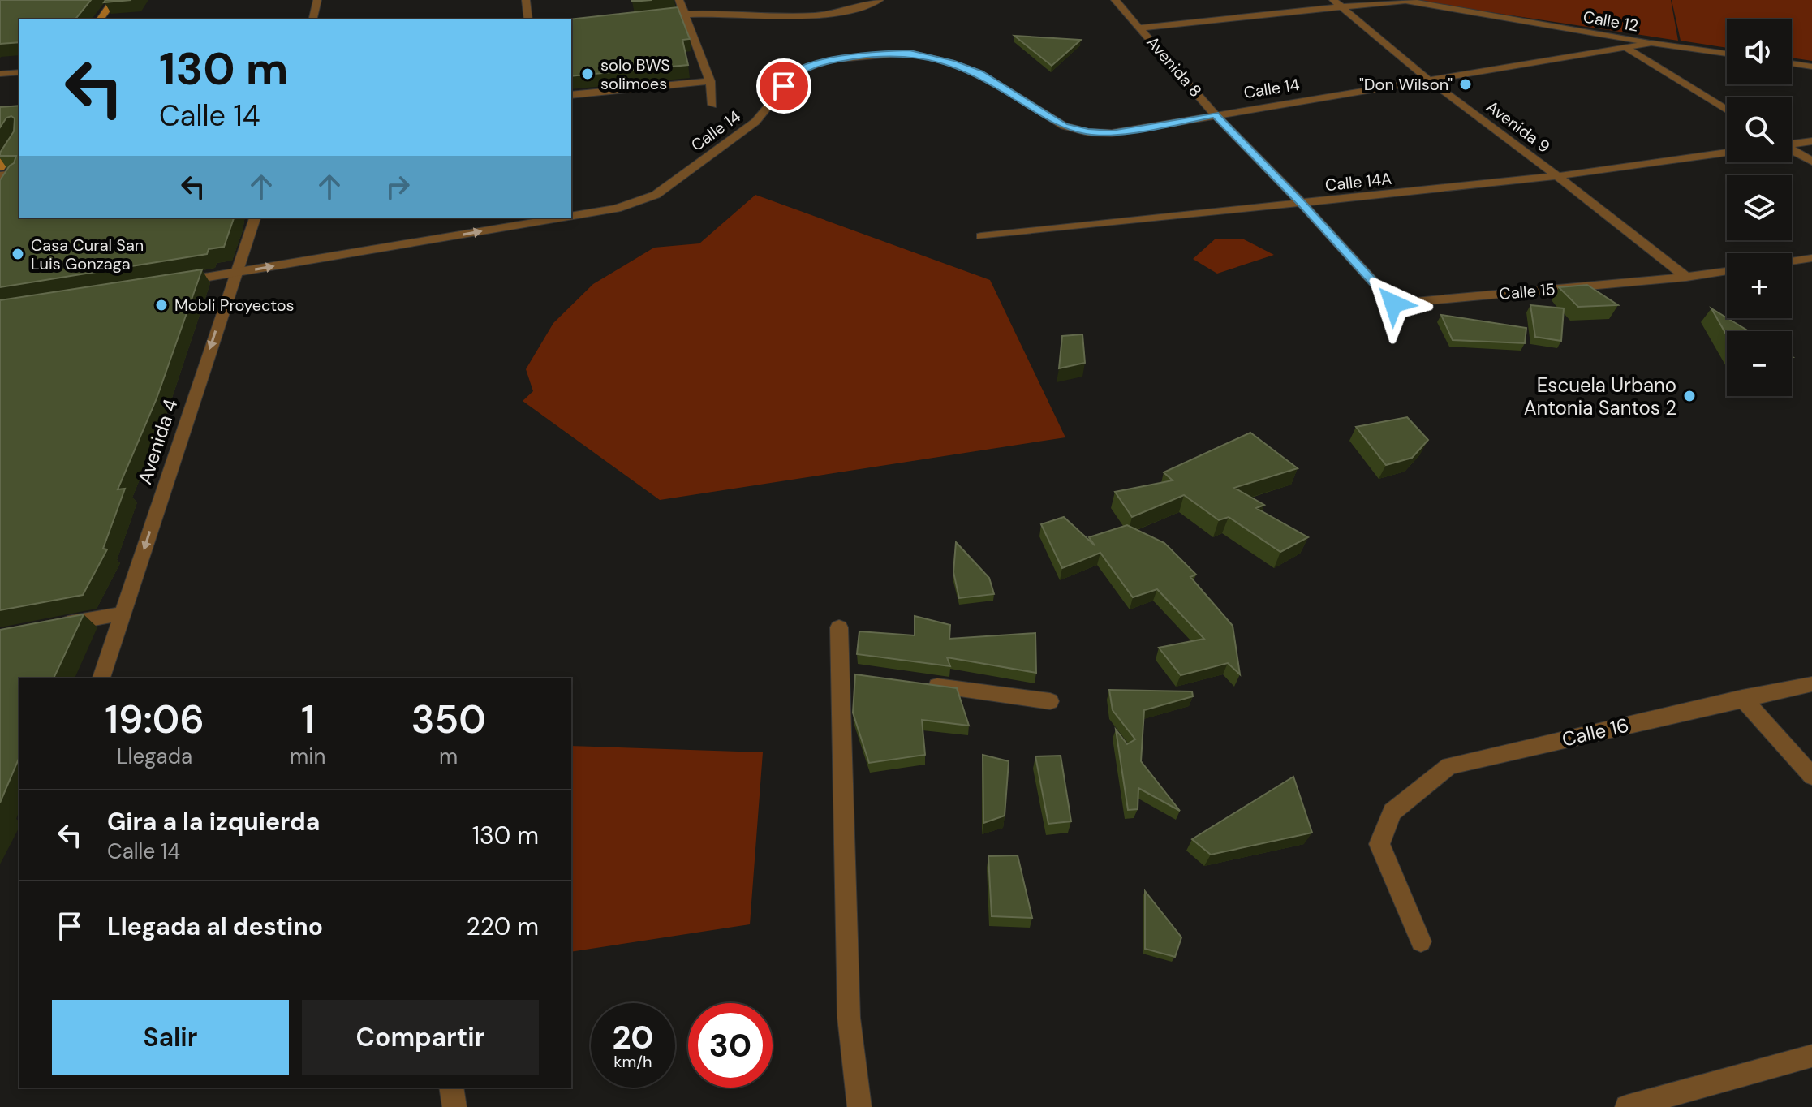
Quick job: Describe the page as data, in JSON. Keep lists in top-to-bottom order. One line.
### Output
{"streets":{"street":["Calle 12","Avenida 8","Calle 14","Avenida 9","Calle 14A","Calle 15","Avenida 4","Calle 16"]},"crossings":[["Calle 12","Avenida 8"],["Calle 12","Calle 14"],["Calle 12","Avenida 9"],["Avenida 8","Calle 14"],["Avenida 8","Calle 14A"],["Avenida 8","Calle 15"],["Calle 14","Avenida 9"],["Calle 14","Avenida 4"],["Avenida 9","Calle 14A"],["Avenida 9","Calle 15"]],"one_way":["Avenida 4"],"places":["solo BWS solimoes","\"Don Wilson\"","Casa Cural San Luis Gonzaga","Mobli Proyectos","Escuela Urbano Antonia Santos 2"],"page":{"map_buttons":["+","−"],"turn":["130 m","Calle 14"],"eta":["19:06","Llegada","1","min","350","m"],"list":[{"name":"Gira a la izquierda","note":"Calle 14","value":"130 m"},{"name":"Llegada al destino","value":"220 m"}],"buttons":["Salir","Compartir"],"speed":"20 km/h","limit":"30"}}
